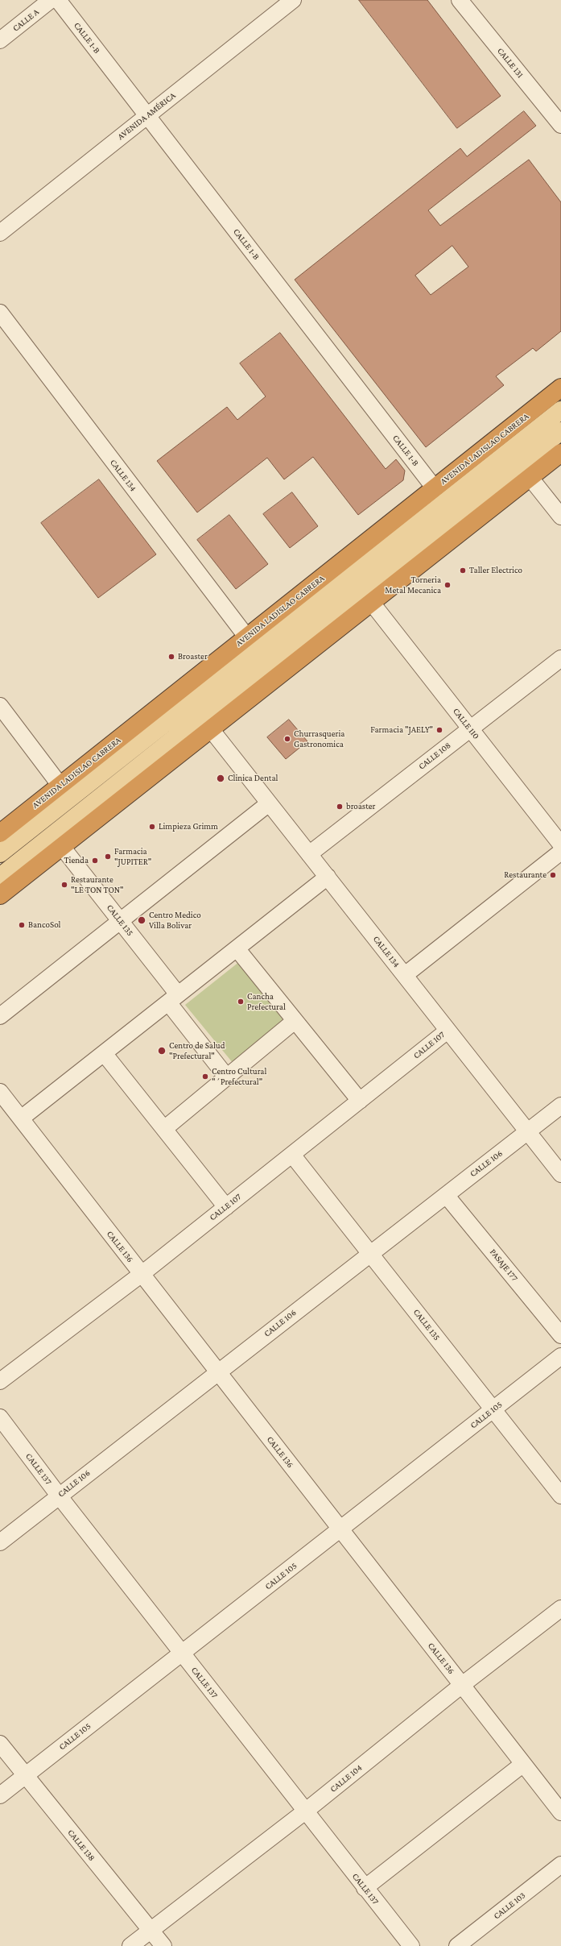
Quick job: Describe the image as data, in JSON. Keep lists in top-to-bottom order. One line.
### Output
{"streets":{"highway":["AVENIDA LADISLAO CABRERA"],"street":["CALLE A","CALLE 1-B","CALLE 131","AVENIDA AMÉRICA","CALLE 134","CALLE 110","CALLE 108","CALLE 135","CALLE 107","CALLE 106","CALLE 136","PASAJE 177","CALLE 105","CALLE 137","CALLE 104","CALLE 138","CALLE 103"]},"crossings":[["CALLE 1-B","AVENIDA AMÉRICA"],["CALLE 1-B","AVENIDA LADISLAO CABRERA"],["AVENIDA LADISLAO CABRERA","CALLE 134"],["CALLE 134","CALLE 108"],["CALLE 134","CALLE 107"],["CALLE 134","CALLE 106"],["CALLE 110","CALLE 108"],["CALLE 135","CALLE 107"],["CALLE 135","CALLE 106"],["CALLE 135","CALLE 105"],["CALLE 107","CALLE 136"],["CALLE 106","CALLE 136"],["CALLE 106","PASAJE 177"],["CALLE 106","CALLE 137"],["CALLE 136","CALLE 105"],["CALLE 136","CALLE 104"],["CALLE 105","CALLE 137"],["CALLE 105","CALLE 138"],["CALLE 137","CALLE 104"],["CALLE 104","CALLE 138"]],"places":["Taller Electrico","Torneria Metal Mecanica","Broaster","Farmacia \"JAELY\"","Churrasqueria Gastronomica","Clinica Dental","broaster","Limpieza Grimm","Farmacia \"JUPITER\"","Tienda","Restaurante","Restaurante \"LE TON TON\"","Centro Medico Villa Bolivar","BancoSol","Cancha Prefectural","Centro de Salud \"Prefectural\"","Centro Cultural \"´Prefectural\""]}
